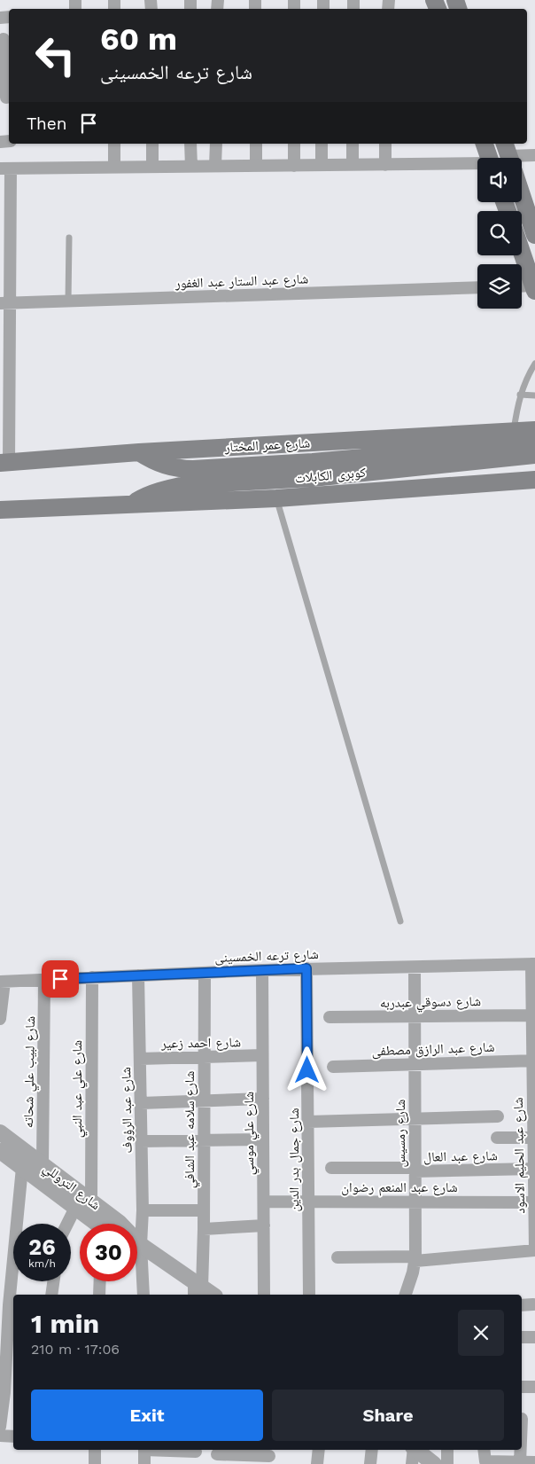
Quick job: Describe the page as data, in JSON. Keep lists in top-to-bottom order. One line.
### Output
{"streets":{"main road":["شارع عمر المختار","كوبرى الكابلات"],"street":["شارع عبد الستار عبد الغفور","شارع ترعه الخمسينى","شارع دسوقي عبدربه","شارع احمد زعير","شارع عبد الرازق مصطفى","شارع لبيب علي شحاته","شارع علي عبد النبي","شارع عبد الرؤوف","شارع سلامه عبد الشافي","شارع علي موسي","شارع رمسيس","شارع عبد الحليم الاسود","شارع عبد العال","شارع جمال بدر الدين","شارع التروللي","شارع عبد المنعم رضوان"]},"crossings":[["شارع عمر المختار","كوبرى الكابلات"],["شارع ترعه الخمسينى","شارع لبيب علي شحاته"],["شارع ترعه الخمسينى","شارع علي عبد النبي"],["شارع ترعه الخمسينى","شارع عبد الرؤوف"],["شارع ترعه الخمسينى","شارع سلامه عبد الشافي"],["شارع ترعه الخمسينى","شارع علي موسي"],["شارع ترعه الخمسينى","شارع رمسيس"],["شارع ترعه الخمسينى","شارع عبد الحليم الاسود"],["شارع ترعه الخمسينى","شارع جمال بدر الدين"],["شارع دسوقي عبدربه","شارع رمسيس"],["شارع دسوقي عبدربه","شارع عبد الحليم الاسود"],["شارع احمد زعير","شارع عبد الرؤوف"],["شارع احمد زعير","شارع سلامه عبد الشافي"],["شارع احمد زعير","شارع علي موسي"],["شارع عبد الرازق مصطفى","شارع رمسيس"],["شارع عبد الرازق مصطفى","شارع عبد الحليم الاسود"],["شارع لبيب علي شحاته","شارع التروللي"],["شارع علي عبد النبي","شارع التروللي"],["شارع سلامه عبد الشافي","شارع التروللي"],["شارع علي موسي","شارع عبد المنعم رضوان"],["شارع رمسيس","شارع عبد العال"],["شارع رمسيس","شارع عبد المنعم رضوان"],["شارع عبد الحليم الاسود","شارع عبد العال"],["شارع عبد الحليم الاسود","شارع عبد المنعم رضوان"],["شارع جمال بدر الدين","شارع عبد المنعم رضوان"]],"page":{"turn":["60 m","شارع ترعه الخمسينى"],"then":"Then","speed":"26 km/h","limit":"30","heading":["1 min","210 m · 17:06"],"buttons":["Exit","Share"]}}
